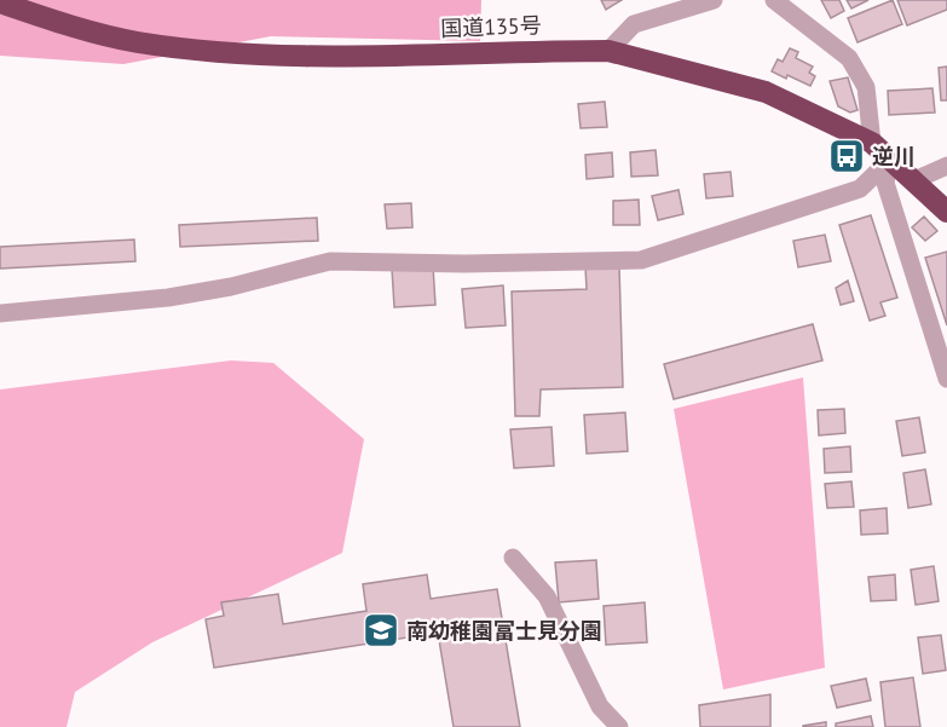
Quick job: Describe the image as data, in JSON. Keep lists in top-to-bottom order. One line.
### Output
{"streets":{"highway":["国道135号"]},"places":{"bus stop":["逆川"],"school or university":["南幼稚園富士見分園"]}}
